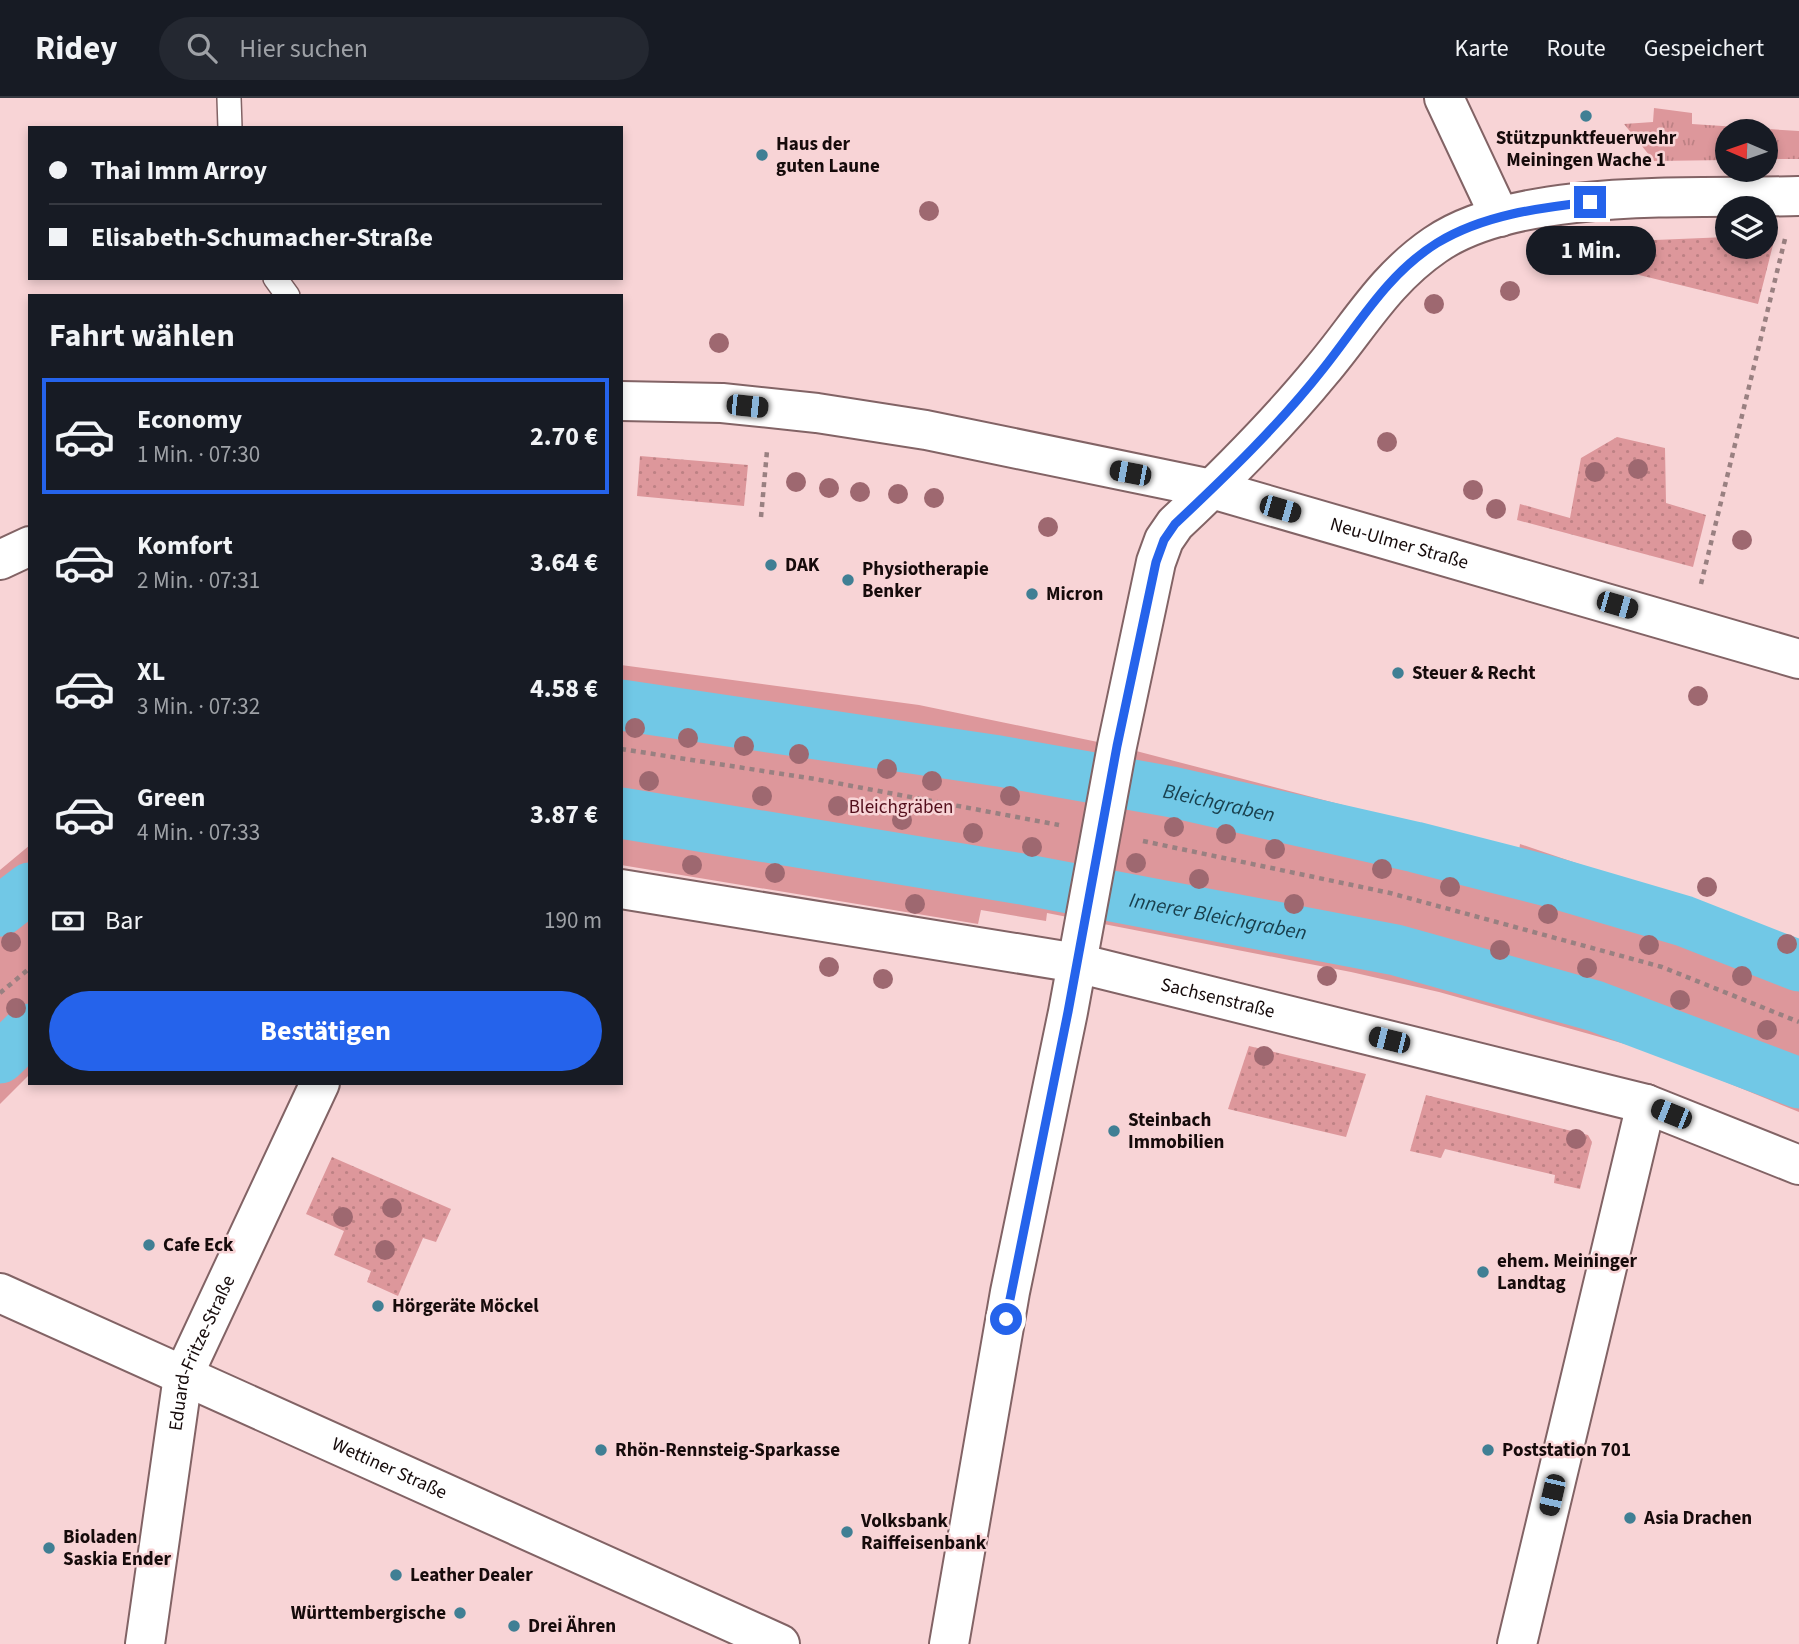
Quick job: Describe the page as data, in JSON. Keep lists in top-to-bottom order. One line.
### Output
{"streets":{"street":["Neu-Ulmer Straße","Sachsenstraße","Eduard-Fritze-Straße","Wettiner Straße"]},"crossings":[["Eduard-Fritze-Straße","Wettiner Straße"]],"water":["Bleichgraben","Innerer Bleichgraben"],"parks":["Bleichgräben"],"places":["Stützpunktfeuerwehr Meiningen Wache 1","Haus der guten Laune","DAK","Physiotherapie Benker","Micron","Steuer & Recht","Steinbach Immobilien","Cafe Eck","ehem. Meininger Landtag","Hörgeräte Möckel","Rhön-Rennsteig-Sparkasse","Poststation 701","Asia Drachen","Volksbank Raiffeisenbank","Bioladen Saskia Ender","Leather Dealer","Württembergische","Drei Ähren"],"north":"left","page":{"header":"Ridey","search":"Hier suchen","nav":["Karte","Route","Gespeichert"],"banner":["Thai Imm Arroy","Elisabeth-Schumacher-Straße"],"bubble":"1 Min.","heading":"Fahrt wählen","list":[{"name":"Economy","note":"1 Min. · 07:30","value":"2.70 €"},{"name":"Komfort","note":"2 Min. · 07:31","value":"3.64 €"},{"name":"XL","note":"3 Min. · 07:32","value":"4.58 €"},{"name":"Green","note":"4 Min. · 07:33","value":"3.87 €"}],"pay":["Bar","190 m"],"buttons":"Bestätigen"}}
